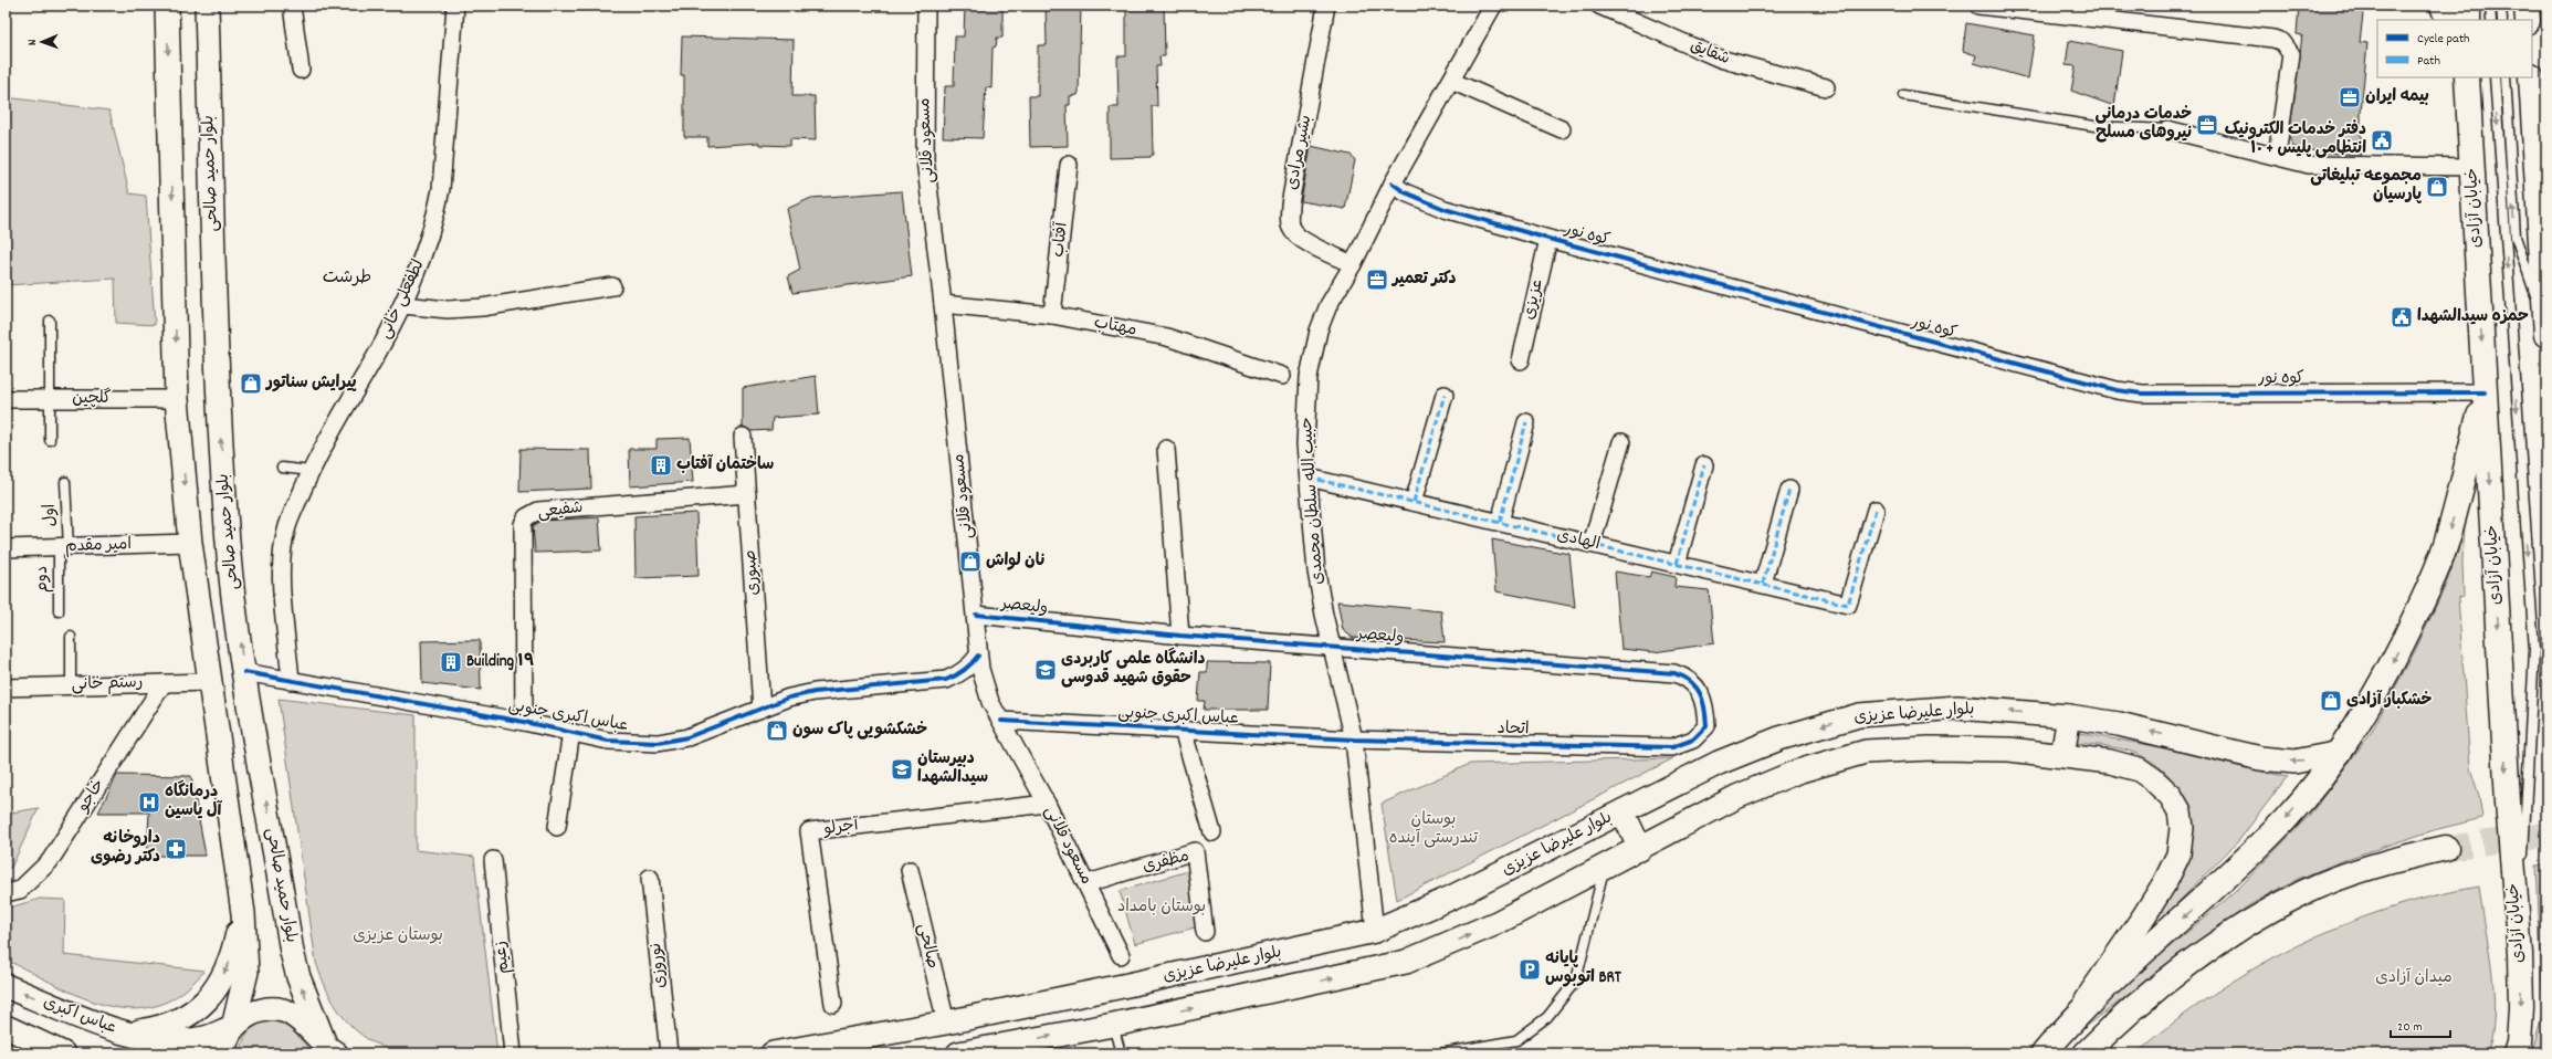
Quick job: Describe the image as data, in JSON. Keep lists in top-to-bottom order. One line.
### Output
{"streets":{"main road":["بلوار حمید صالحی","خیابان آزادی","بلوار علیرضا عزیزی","عباس اکبری"],"street":["شقایق","مسعود قلانی","بشیر مرادی","کوه نور","آفتاب","لطفعلی خانی","عزیزی","مهتاب","گلچین","حبیب الله سلطان محمدی","شفیعی","الهادی","امیر مقدم","صبوری","ولیعصر","رستم خانی","عباس اکبری جنوبی","اتحاد","خاجو","آجرلو","مظفری","صالحی","زعیم","نوروزی"],"lane":["اول","دوم"]},"crossings":[["مسعود قلانی","مهتاب"],["مسعود قلانی","ولیعصر"],["مسعود قلانی","عباس اکبری جنوبی"],["مسعود قلانی","آجرلو"],["مسعود قلانی","مظفری"],["بشیر مرادی","حبیب الله سلطان محمدی"],["بلوار حمید صالحی","عباس اکبری جنوبی"],["خیابان آزادی","کوه نور"],["کوه نور","عزیزی"],["کوه نور","حبیب الله سلطان محمدی"],["آفتاب","مهتاب"],["لطفعلی خانی","عباس اکبری جنوبی"],["حبیب الله سلطان محمدی","الهادی"],["حبیب الله سلطان محمدی","ولیعصر"],["حبیب الله سلطان محمدی","بلوار علیرضا عزیزی"],["حبیب الله سلطان محمدی","عباس اکبری جنوبی"],["حبیب الله سلطان محمدی","اتحاد"],["شفیعی","صبوری"],["شفیعی","عباس اکبری جنوبی"],["اول","امیر مقدم"],["اول","دوم"],["امیر مقدم","دوم"],["صبوری","عباس اکبری جنوبی"],["ولیعصر","اتحاد"],["رستم خانی","خاجو"],["بلوار علیرضا عزیزی","صالحی"],["عباس اکبری جنوبی","اتحاد"]],"districts":["طرشت"],"parks":["بوستان تندرستی آینده","بوستان بامداد","بوستان عزیزی","میدان آزادی"],"places":{"office":["بیمه ایران","خدمات درمانی نیروهای مسلح","دکتر تعمیر"],"public building":["دفتر خدمات الکترونیک انتظامی پلیس + ۱۰","حمزه سیدالشهدا"],"shop":["مجموعه تبلیغاتی پارسیان","پیرایش سناتور","نان لواش","خشکبار آزادی","خشکشویی پاک سون"],"building":["ساختمان آفتاب","Building ۱۹"],"school or university":["دانشگاه علمی کاربردی حقوق شهید قدوسی","دبيرستان سیدالشهدا"],"hospital":["درمانگاه آل یاسین"],"pharmacy":["داروخانه دکتر رضوی"],"parking":["پایانه اتوبوس BRT"]},"legend":["Cycle path","Path"],"scale_bar":"20 m","north":"left"}
